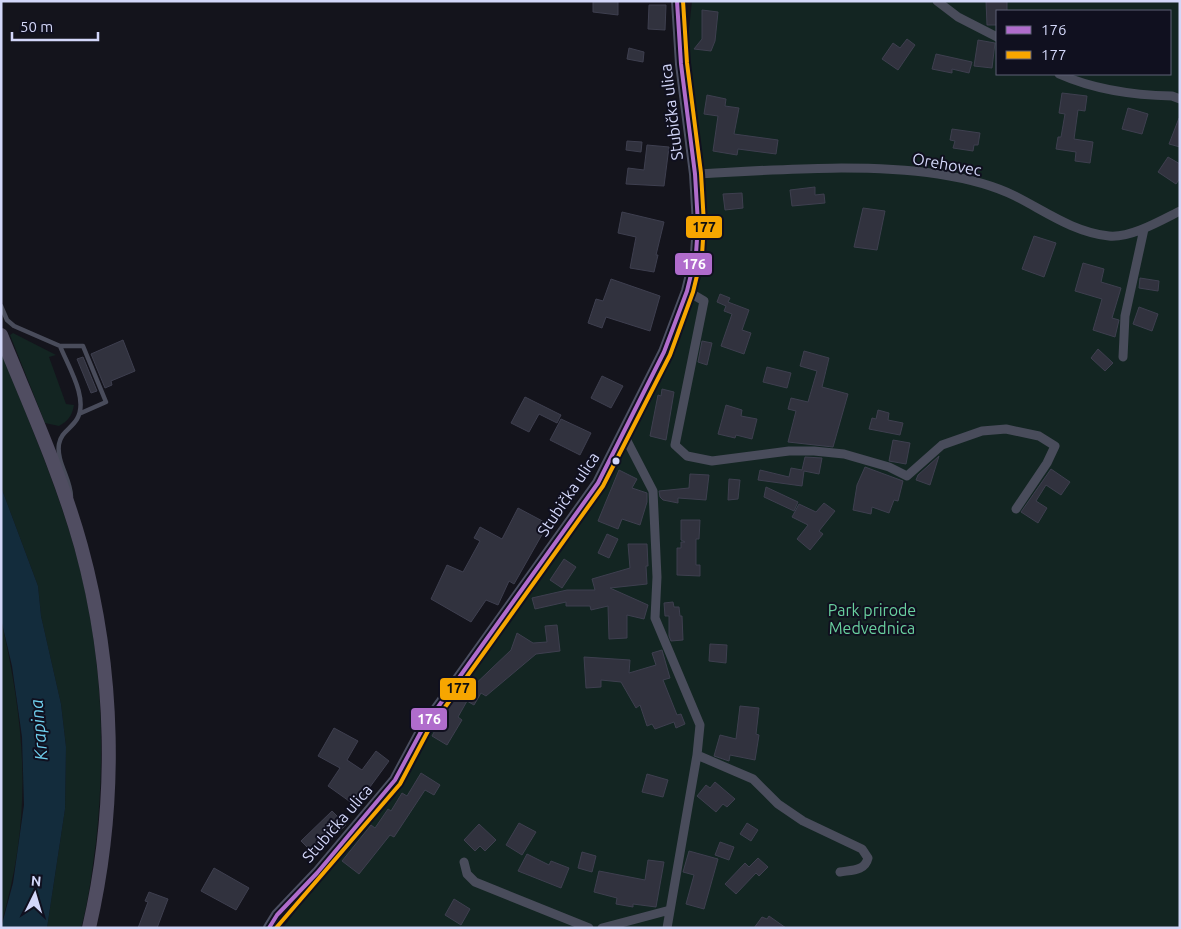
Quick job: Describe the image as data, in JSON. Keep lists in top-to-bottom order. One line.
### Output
{"streets":{"main road":["Stubička ulica"],"street":["Orehovec"]},"crossings":[["Stubička ulica","Orehovec"]],"water":["Krapina"],"parks":["Park prirode Medvednica"],"lines":["transit line 176","transit line 177"],"legend":["176","177"],"scale_bar":"50 m","north":"top"}
